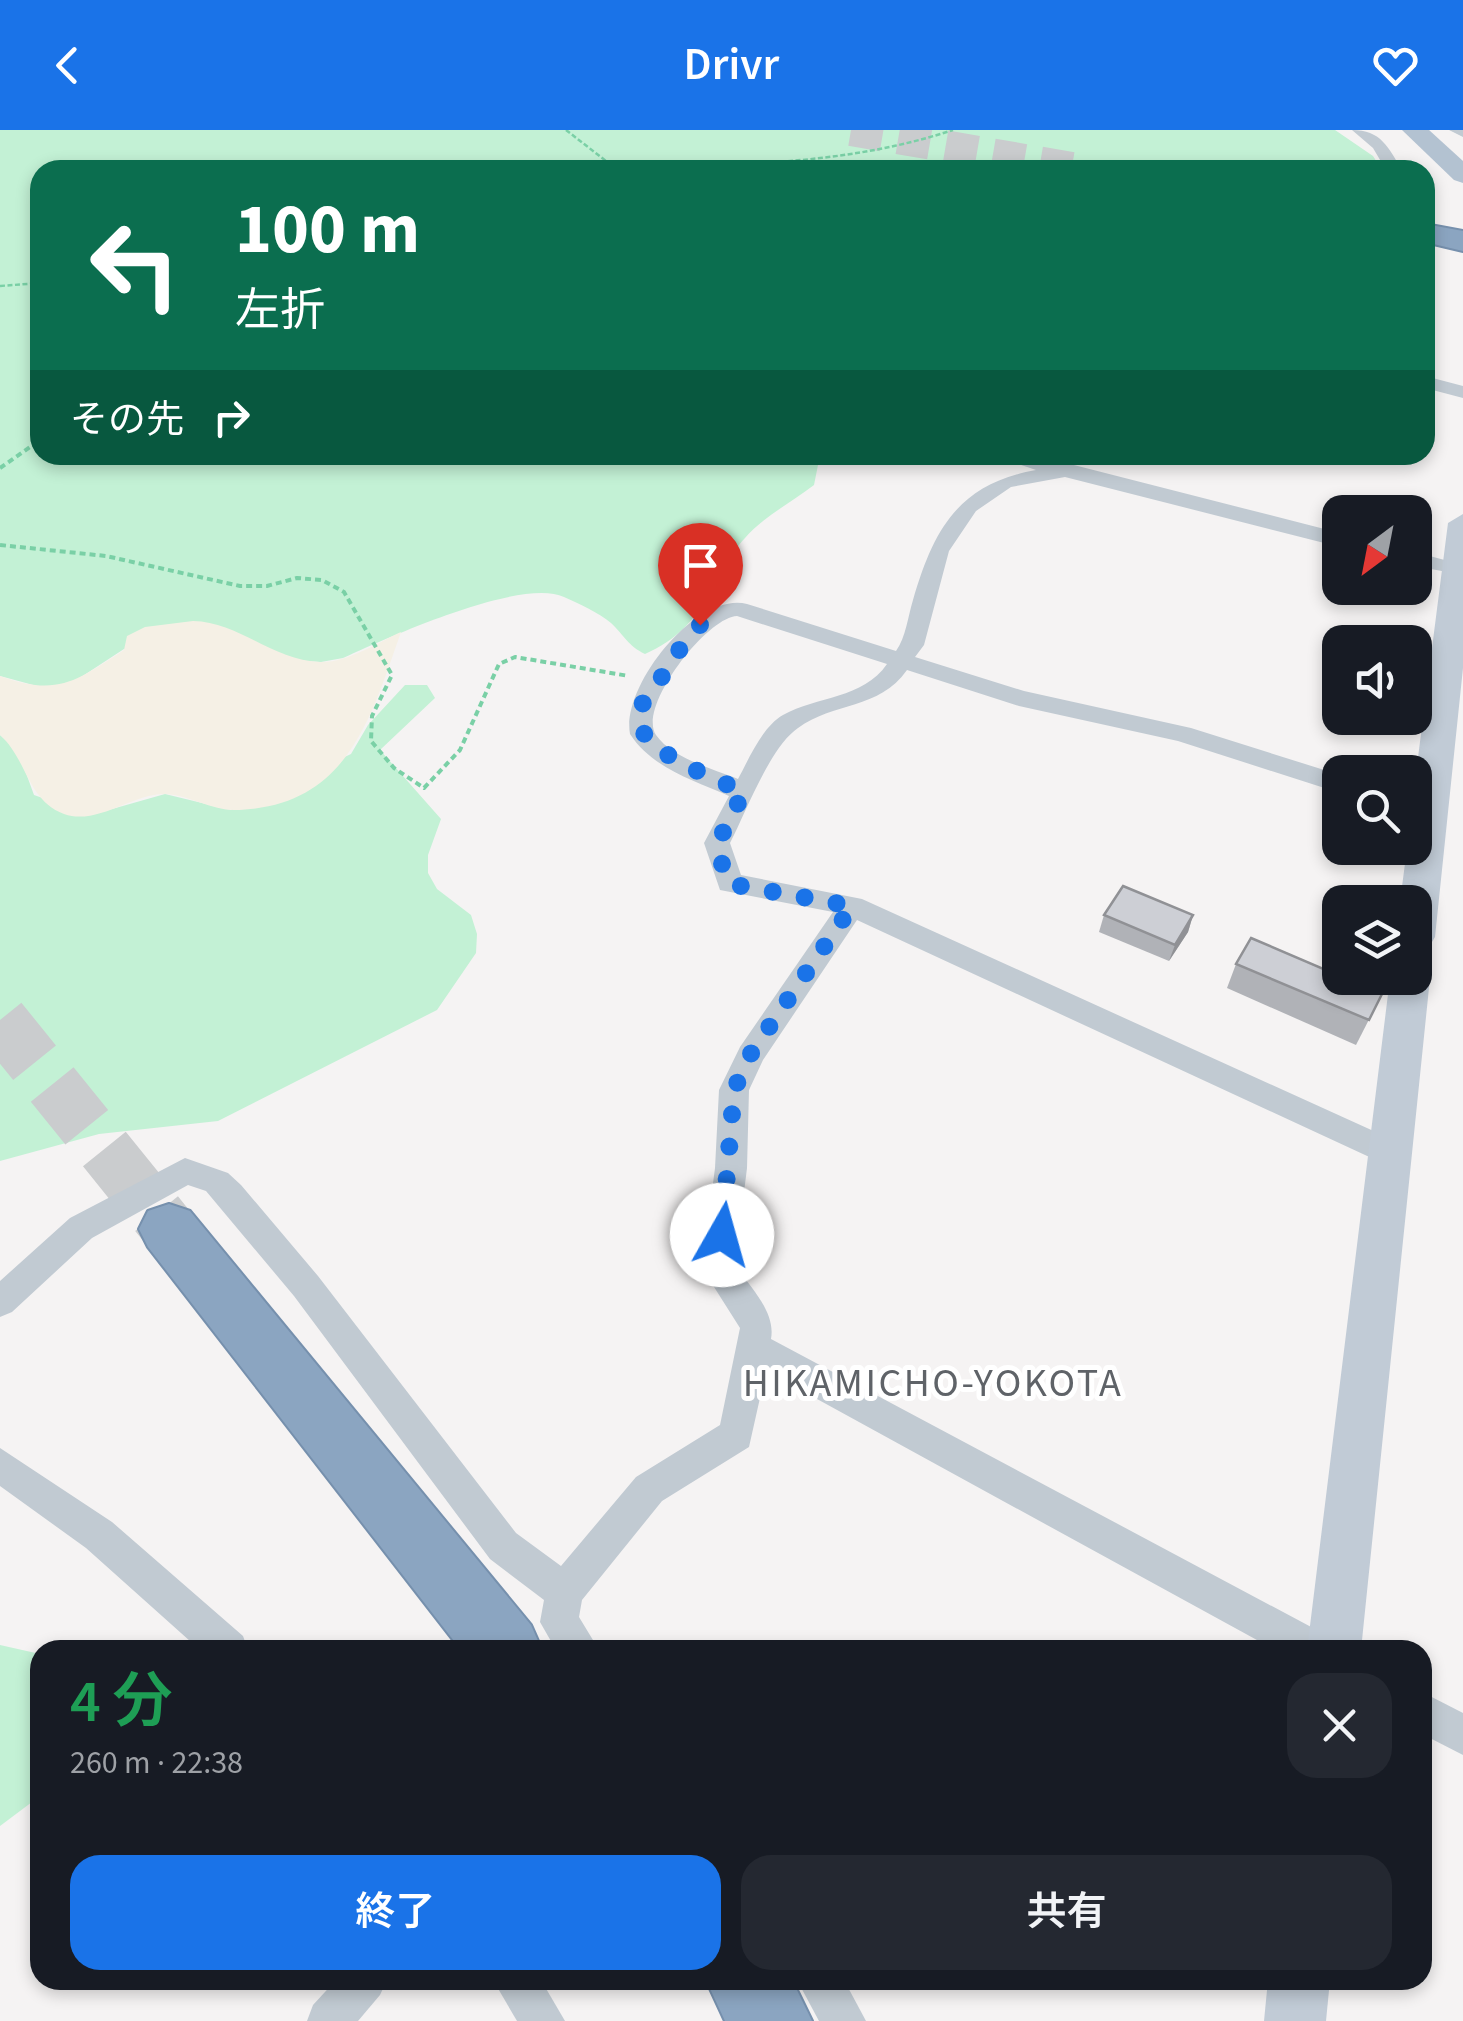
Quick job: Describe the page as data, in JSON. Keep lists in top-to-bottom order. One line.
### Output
{"districts":["HIKAMICHO-YOKOTA"],"north":"bottom left","page":{"header":"Drivr","turn":["100 m","左折"],"then":"その先","heading":["4 分","260 m · 22:38"],"buttons":["終了","共有"]}}
